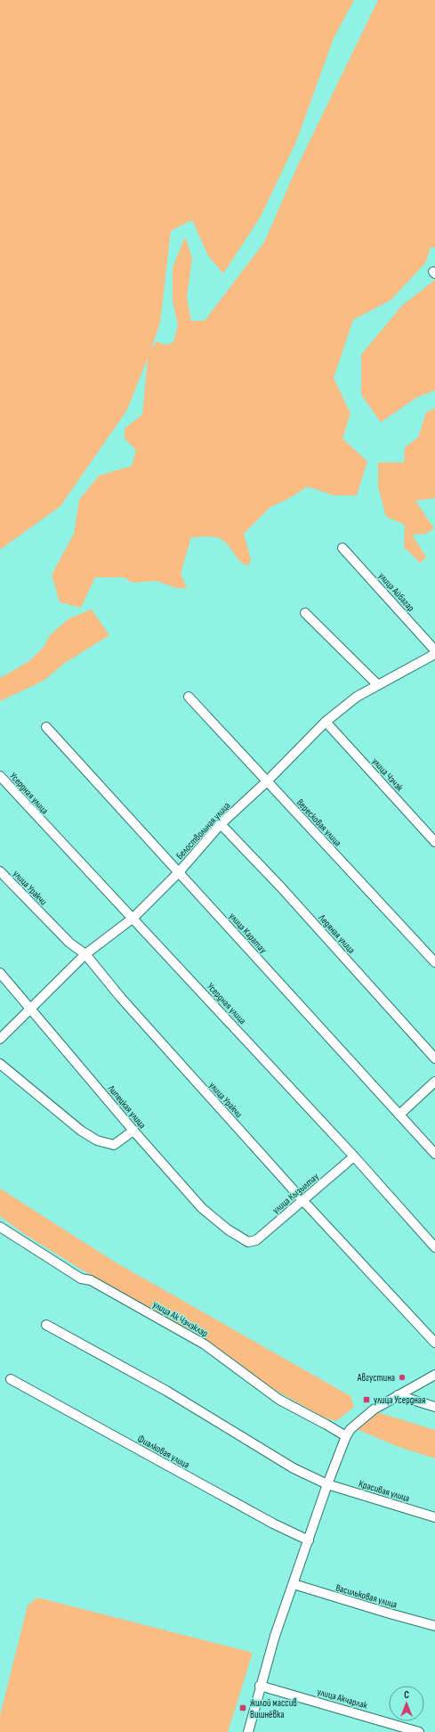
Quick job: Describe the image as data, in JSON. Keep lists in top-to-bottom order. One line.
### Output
{"streets":{"street":["улица Айбагар","улица Чэчэк","Усердная улица","Вересковая улица","Белоствольная улица","улица Уракчи","улица Каратау","Ледяная улица","Липецкая улица","улица Кызылтау","улица Ак Чэчэклэр","Фиалковая улица","Красивая улица","Васильковая улица","улица Акчарлак"]},"crossings":[["улица Чэчэк","Белоствольная улица"],["Усердная улица","Белоствольная улица"],["Усердная улица","улица Кызылтау"],["Вересковая улица","Белоствольная улица"],["Белоствольная улица","улица Уракчи"],["Белоствольная улица","улица Каратау"],["Белоствольная улица","Ледяная улица"],["Белоствольная улица","Липецкая улица"],["улица Уракчи","улица Кызылтау"],["Липецкая улица","улица Кызылтау"]],"places":{"other":["Августина"],"transit":["улица Усердная","жилой массив Вишнёвка"]},"north":"top"}
